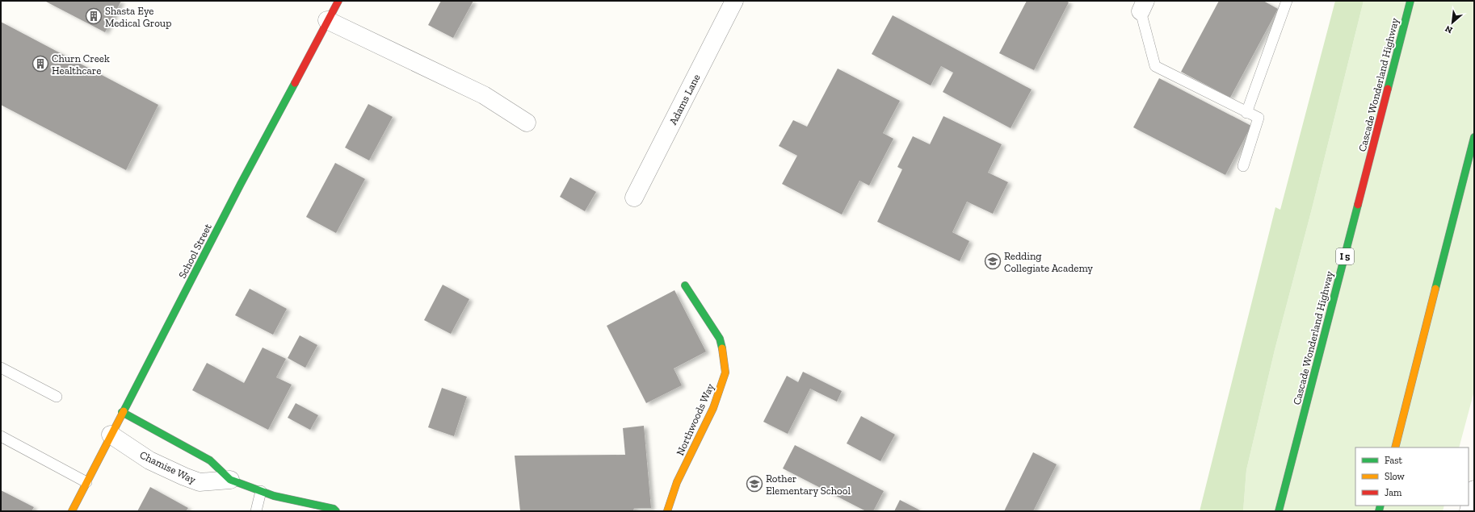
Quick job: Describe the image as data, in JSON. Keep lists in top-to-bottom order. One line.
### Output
{"streets":{"main road":["Cascade Wonderland Highway","School Street","I 5","Northwoods Way","Chamise Way"],"street":["Adams Lane"]},"crossings":[["School Street","Chamise Way"]],"places":{"building":["Shasta Eye Medical Group","Churn Creek Healthcare"],"school or university":["Redding Collegiate Academy","Rother Elementary School"]},"legend":["Fast","Slow","Jam"],"north":"bottom left"}
